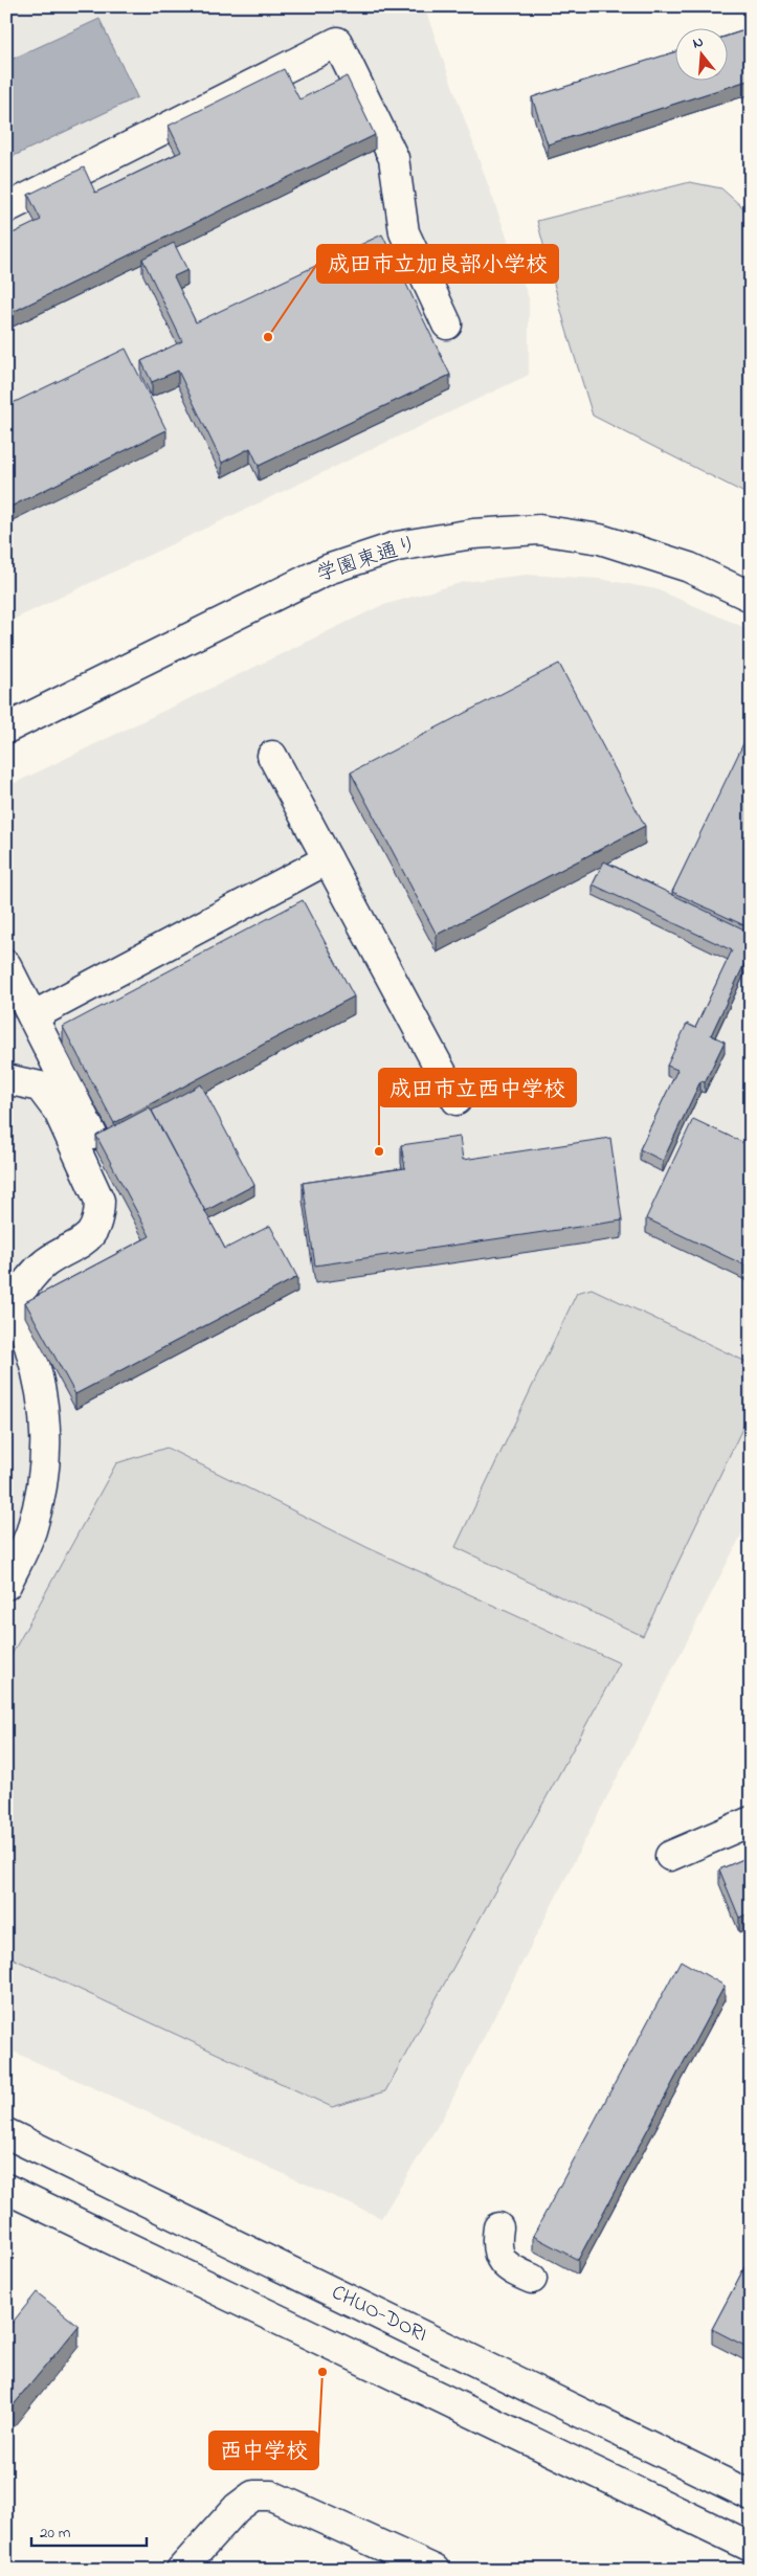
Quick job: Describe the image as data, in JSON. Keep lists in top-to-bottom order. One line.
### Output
{"streets":{"street":["学園東通り","CHUO-DORI"]},"places":["成田市立加良部小学校","成田市立西中学校","西中学校"],"scale_bar":"20 m","north":"top"}
